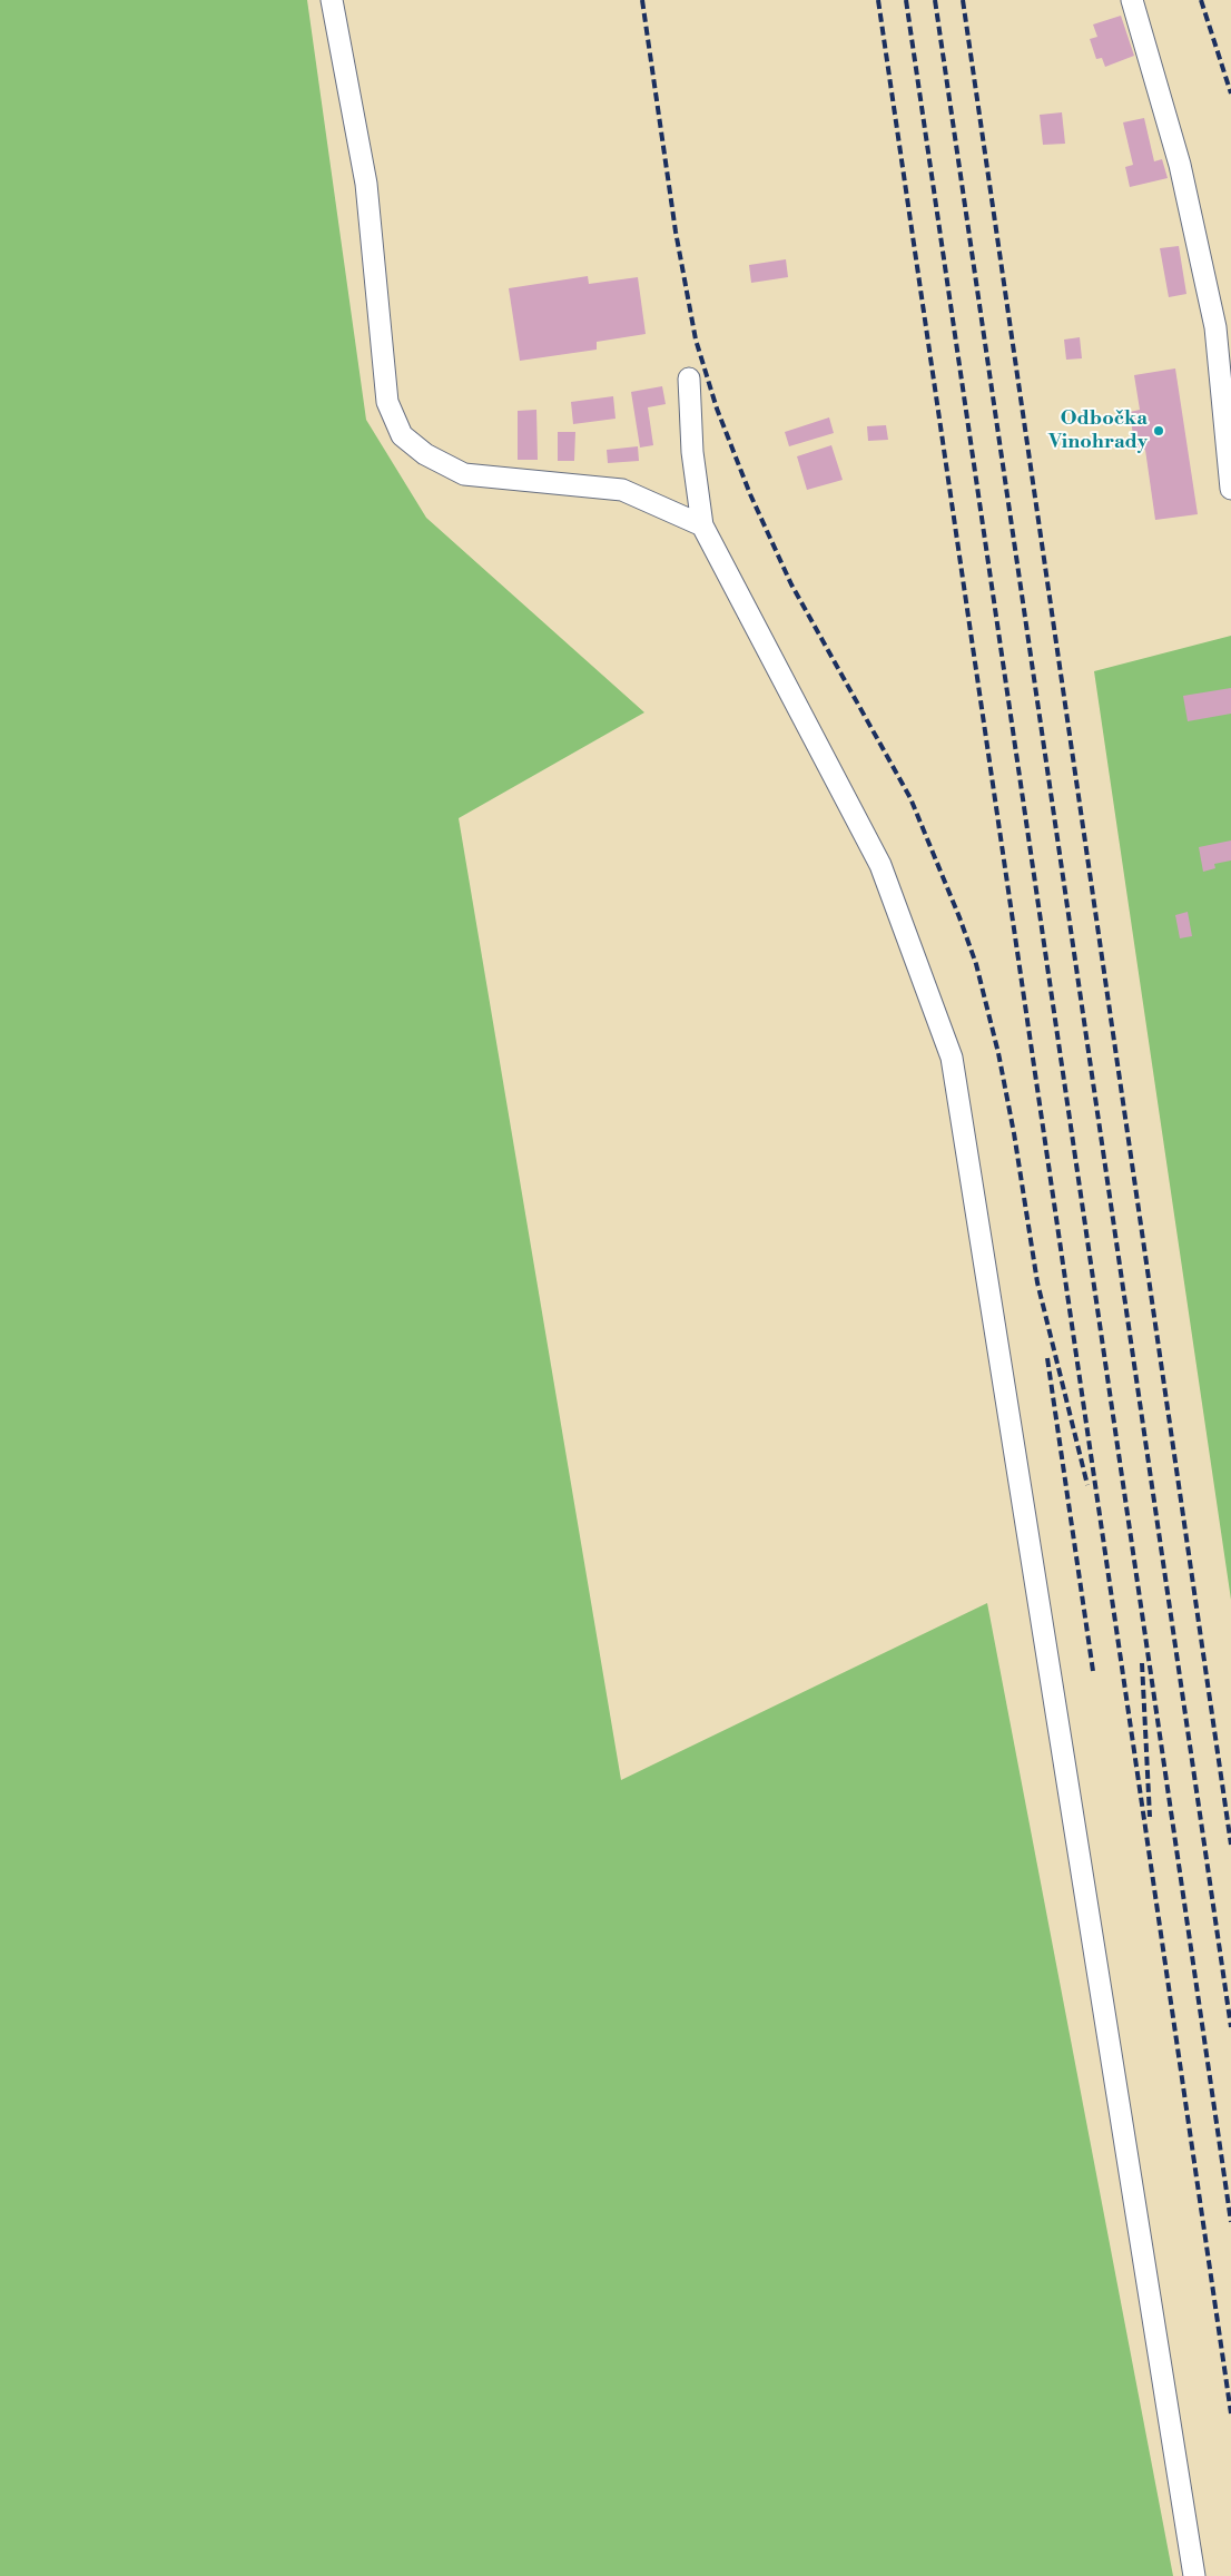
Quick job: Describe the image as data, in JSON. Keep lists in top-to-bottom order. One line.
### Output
{"places":["Odbočka Vinohrady"]}
